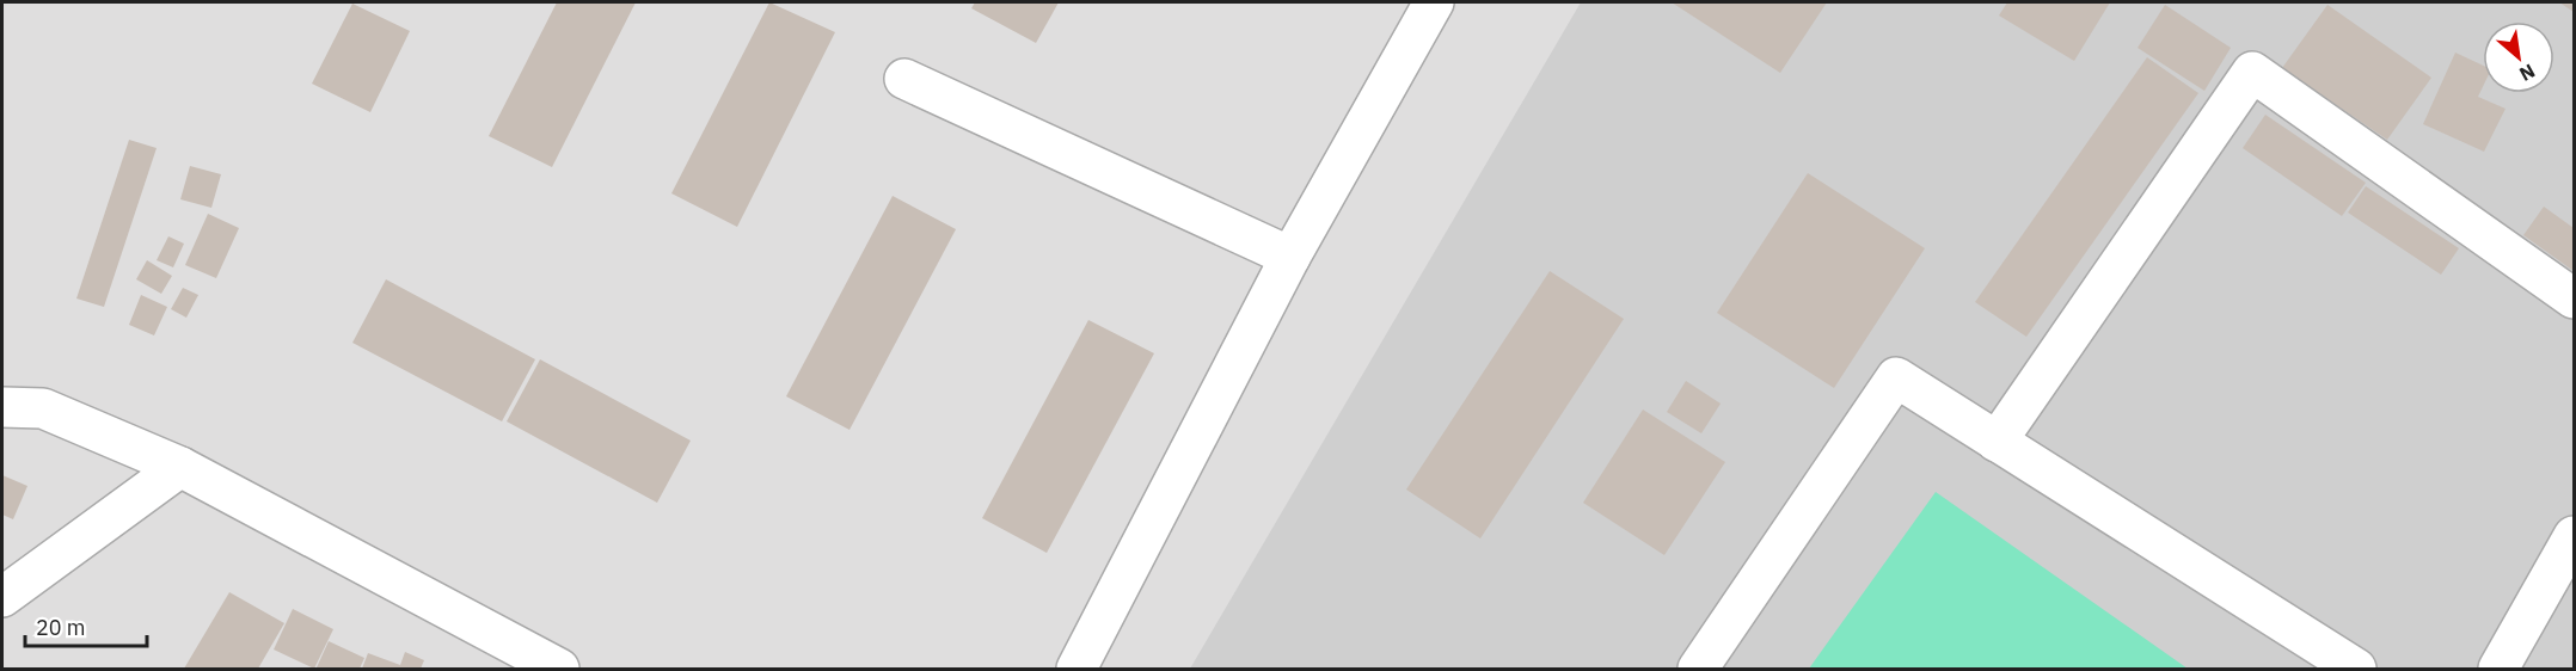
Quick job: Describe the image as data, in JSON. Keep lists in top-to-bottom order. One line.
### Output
{"scale_bar":"20 m","north":"bottom right"}
